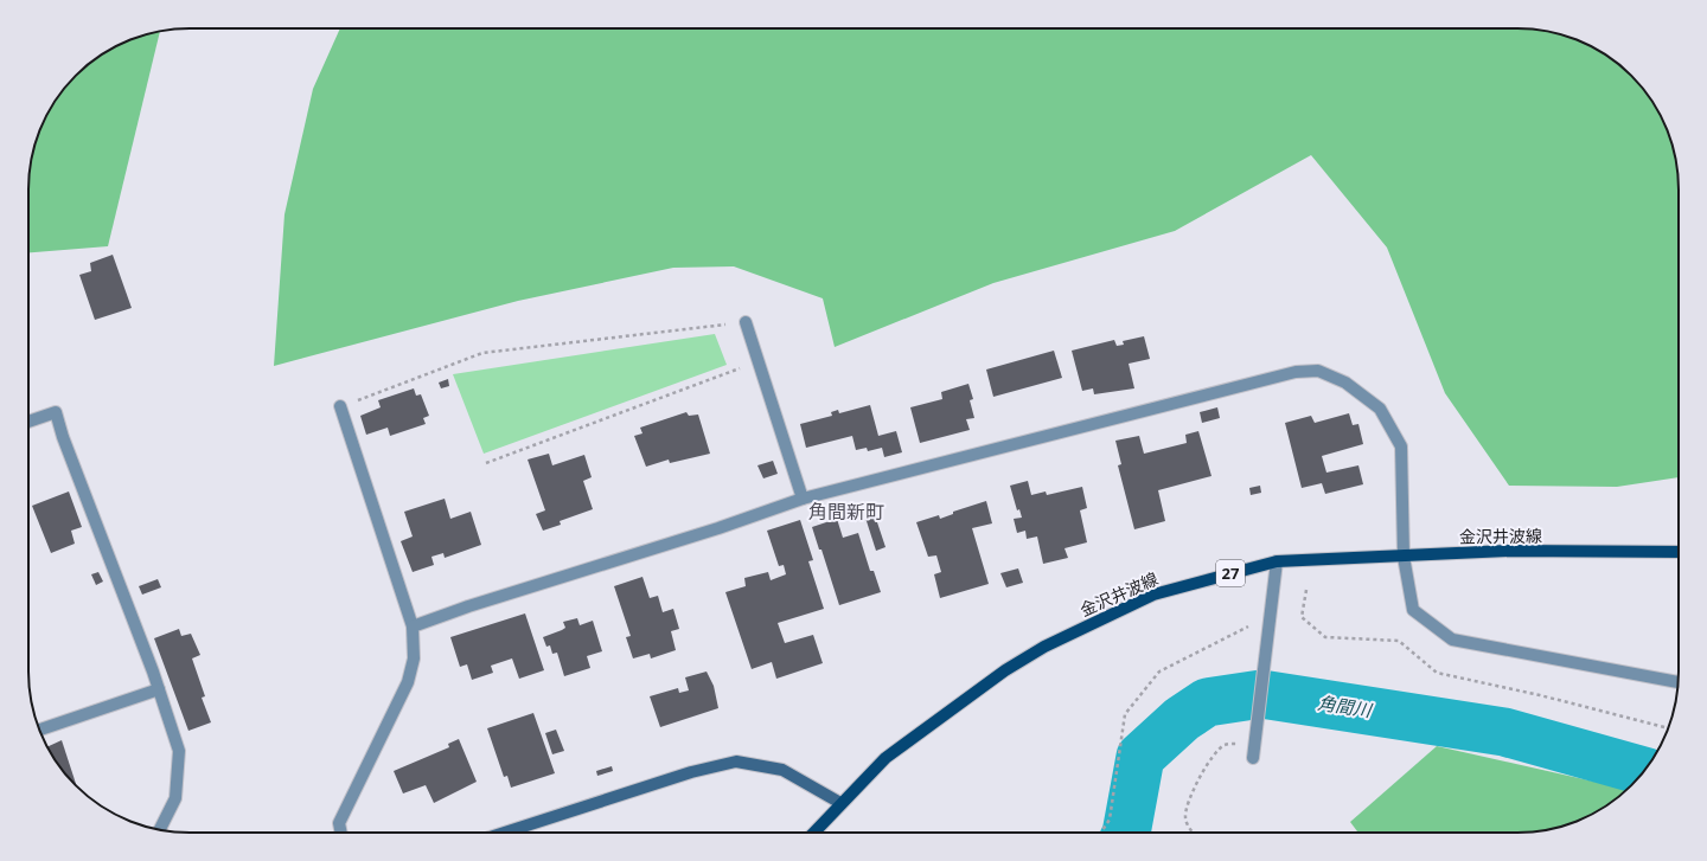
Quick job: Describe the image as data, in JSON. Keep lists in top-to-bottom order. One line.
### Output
{"streets":{"main road":["金沢井波線","27"]},"districts":["角間新町"],"water":["角間川"]}
